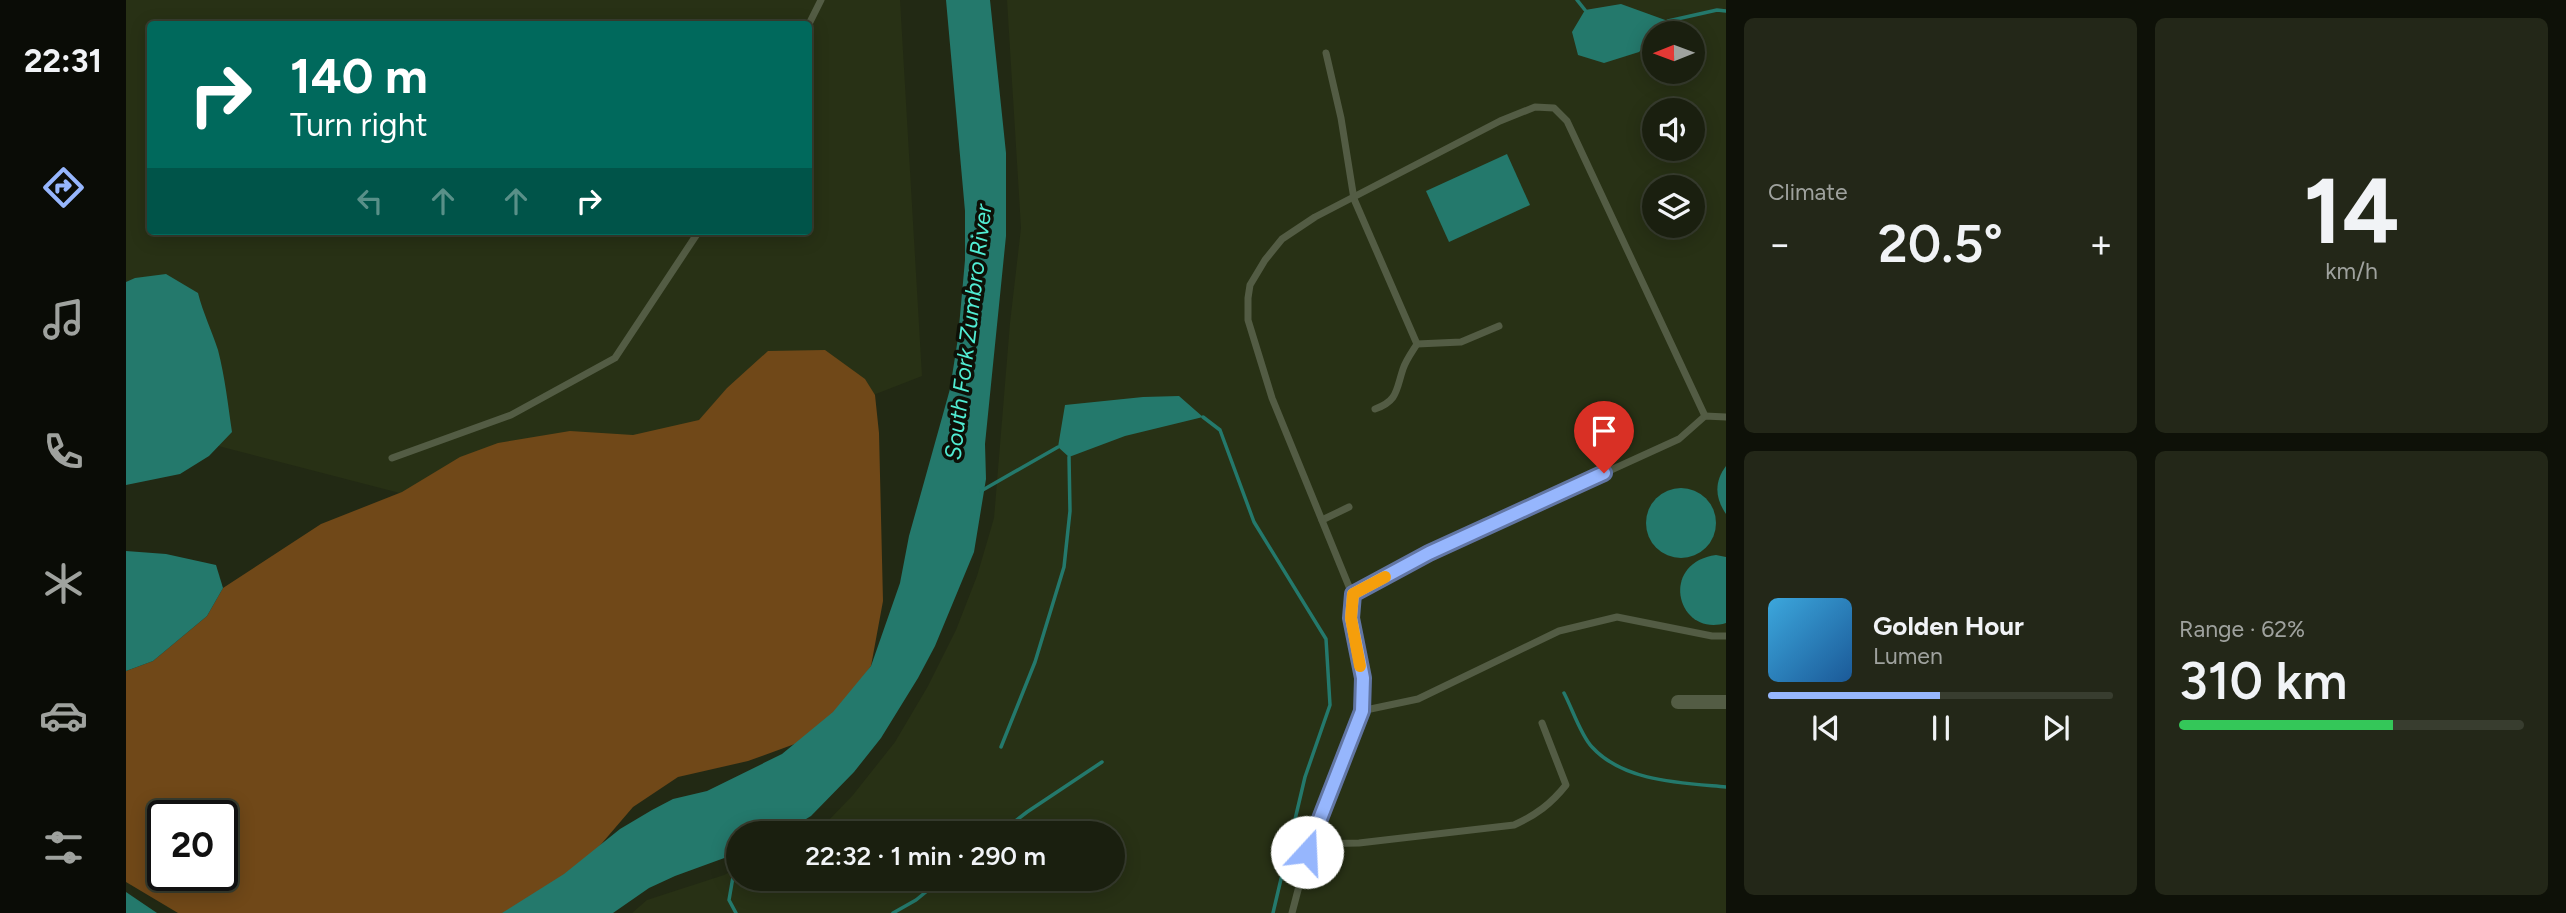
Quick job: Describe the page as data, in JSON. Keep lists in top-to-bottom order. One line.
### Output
{"water":["South Fork Zumbro River"],"north":"left","page":{"tabs":"22:31","tile":["Climate",["14","km/h"],["Range · 62%","310 km"]],"turn":["140 m","Turn right"],"heat":["−","20.5°","+"],"song":["Golden Hour","Lumen"],"limit":"20","trip":"22:32 · 1 min · 290 m"}}
